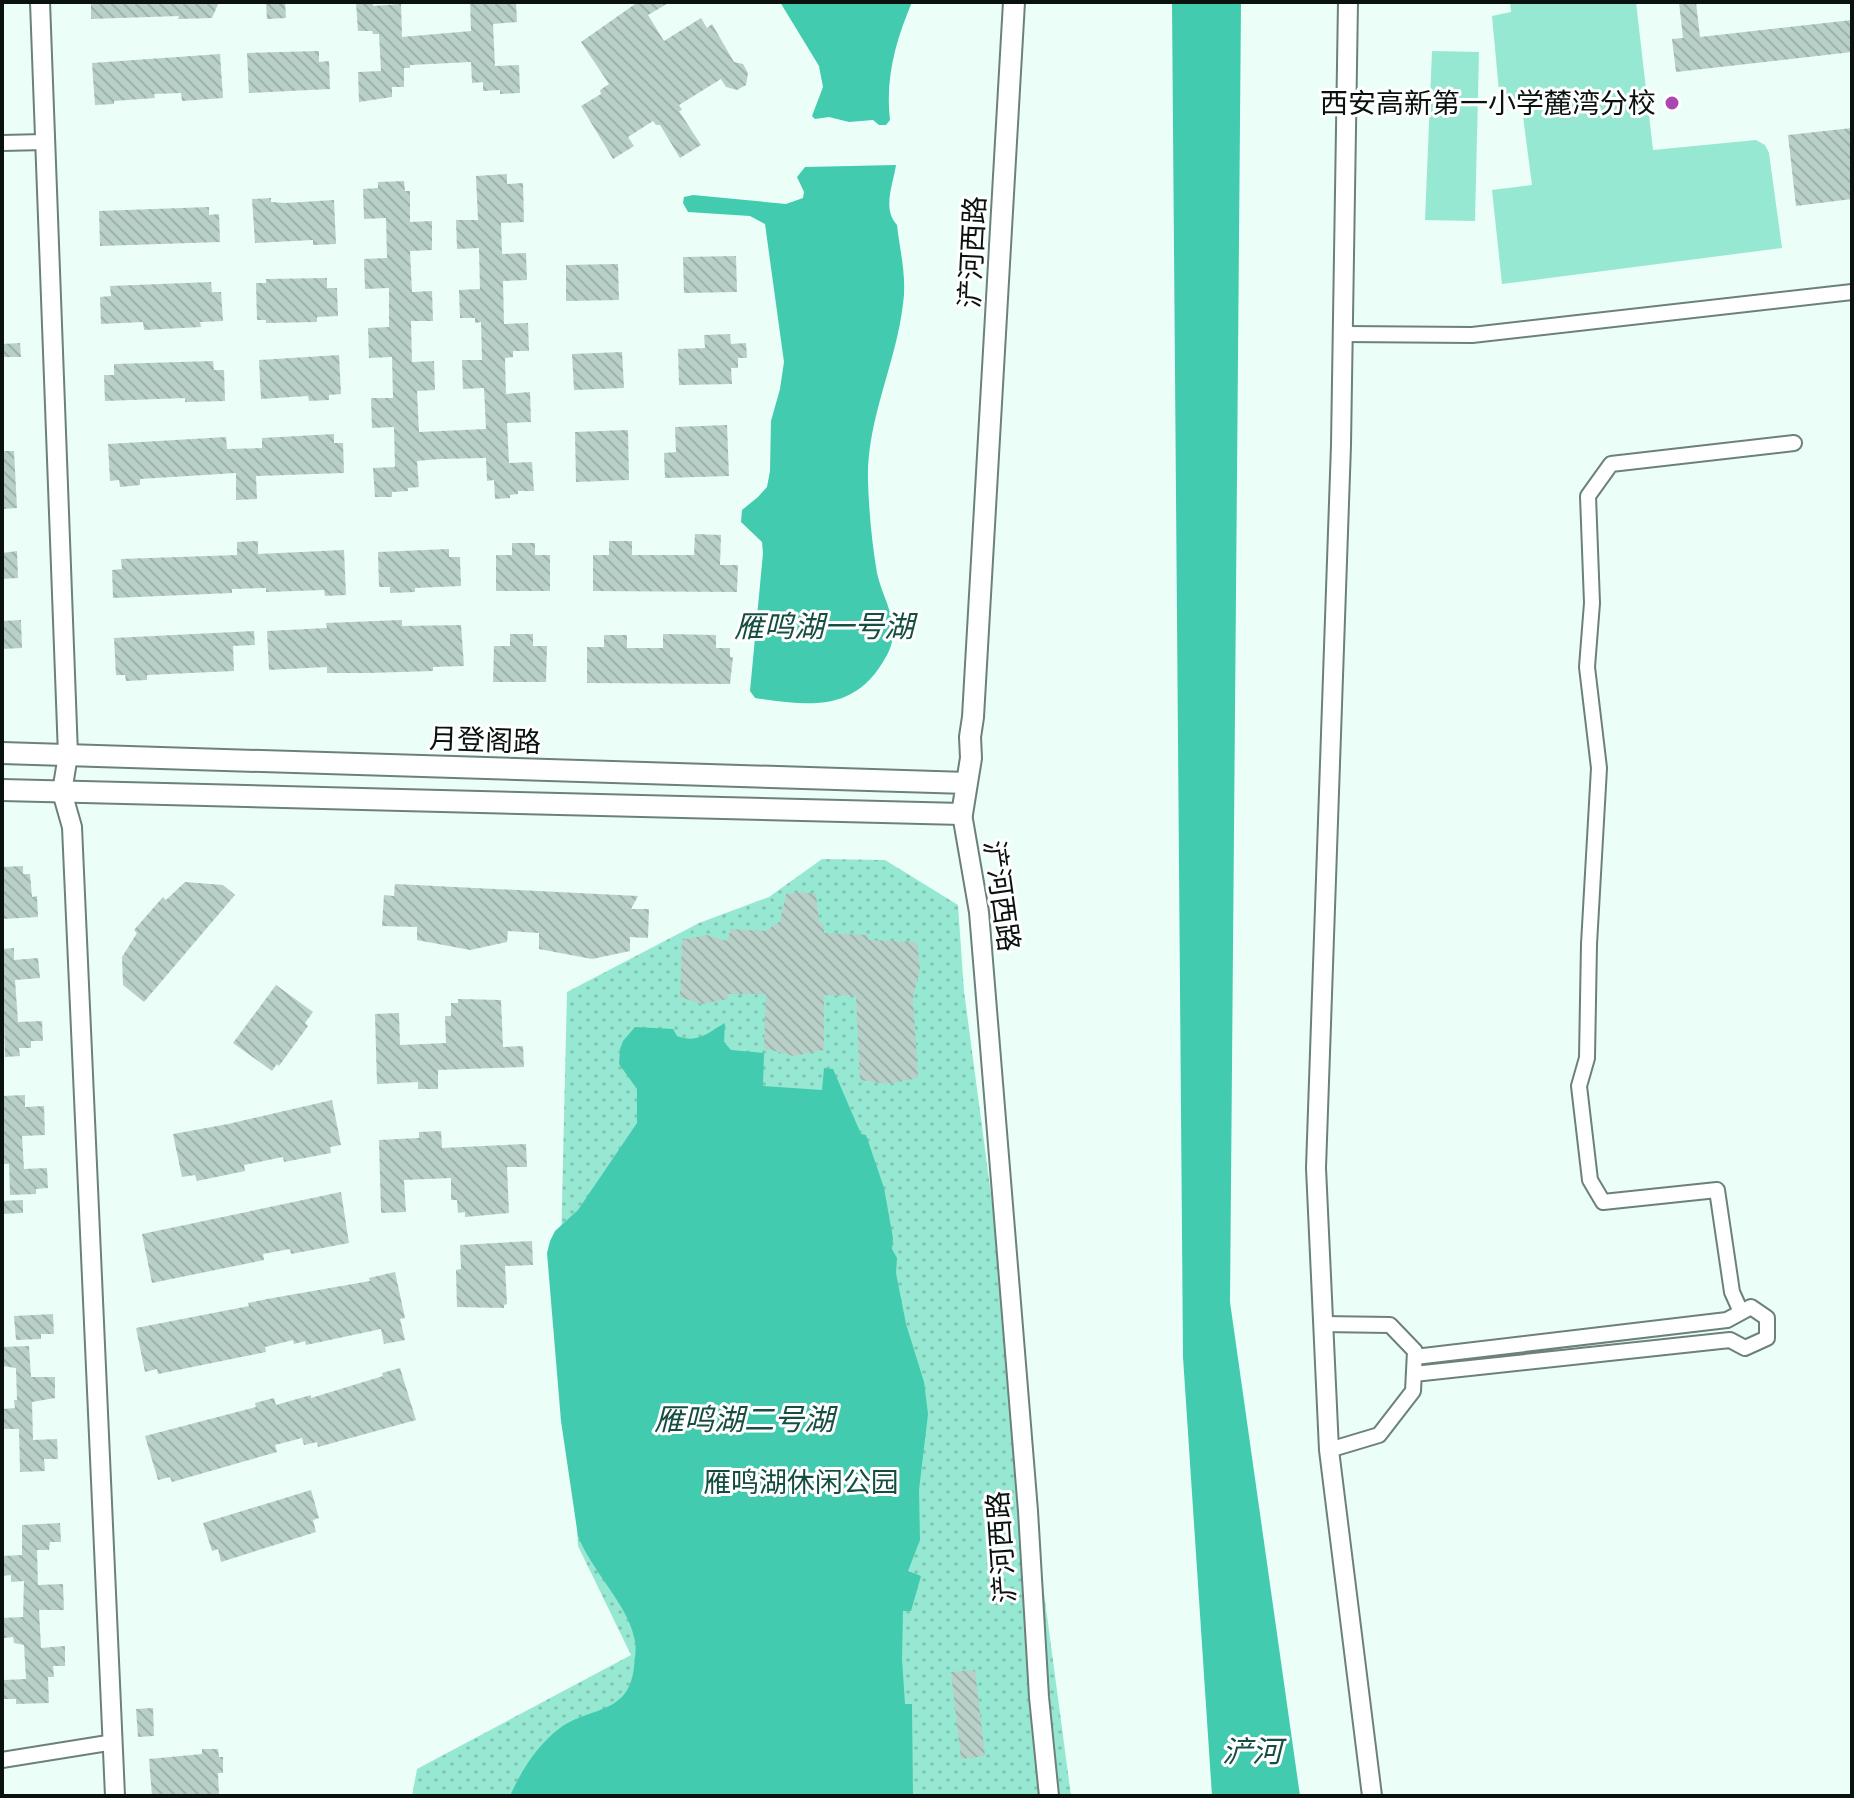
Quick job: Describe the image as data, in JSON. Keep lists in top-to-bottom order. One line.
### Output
{"streets":{"main road":["浐河西路","月登阁路"]},"crossings":[["浐河西路","月登阁路"]],"water":["雁鸣湖一号湖","雁鸣湖二号湖","浐河"],"parks":["雁鸣湖休闲公园"],"places":["西安高新第一小学麓湾分校"]}
